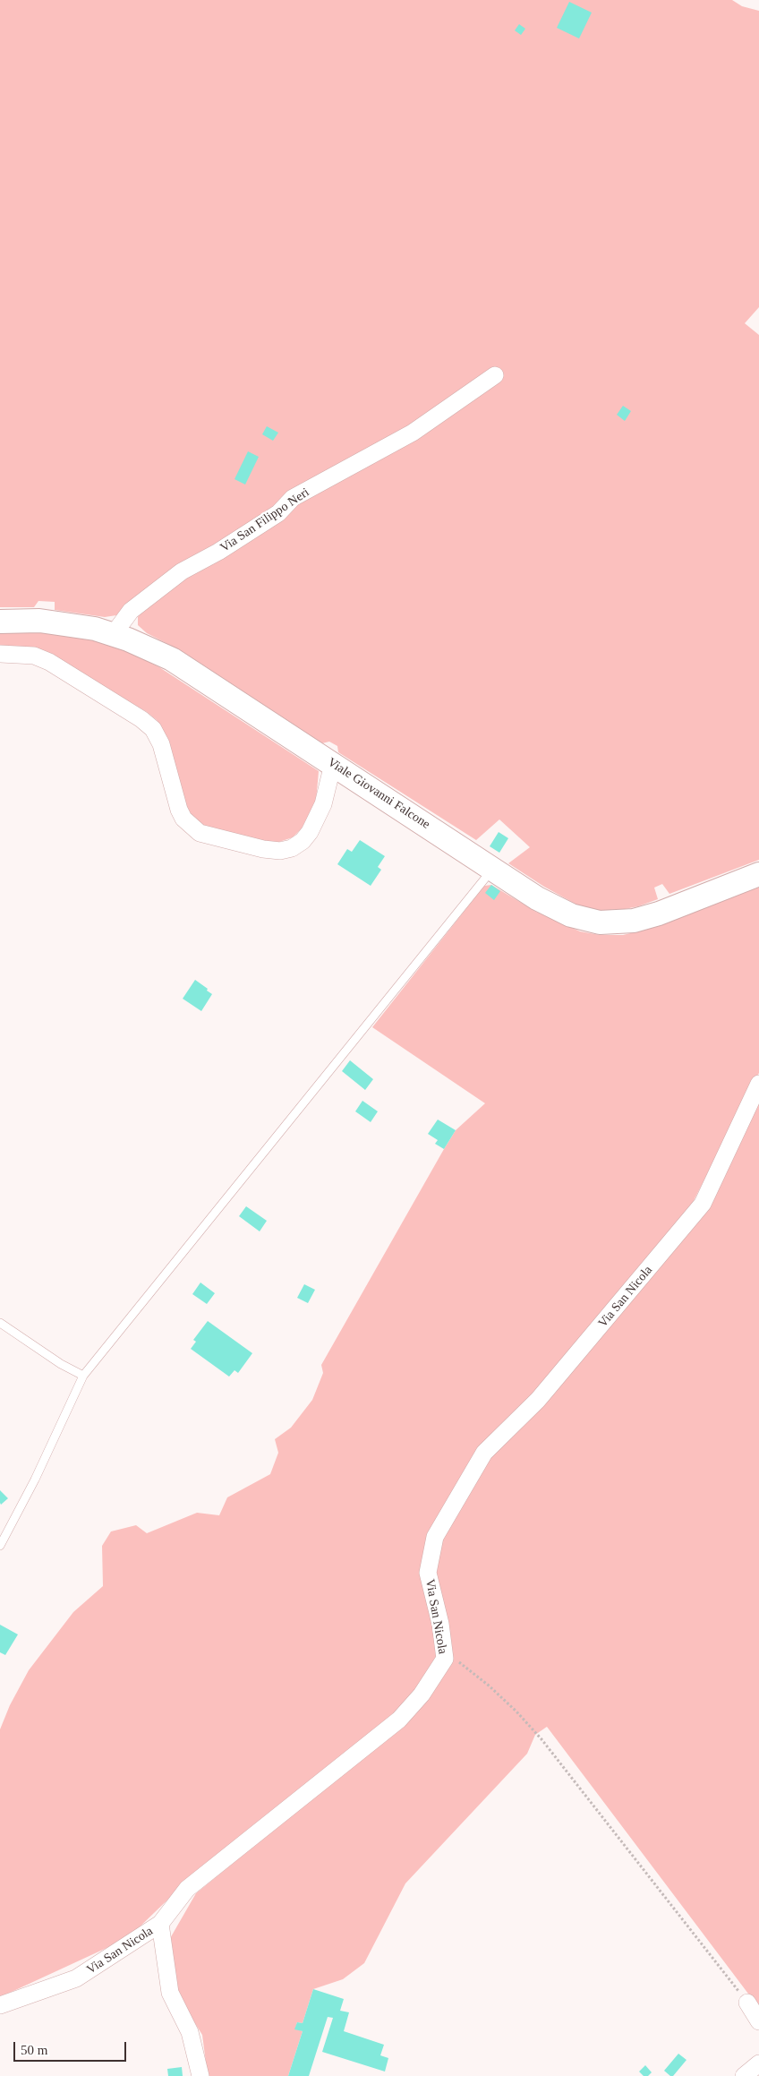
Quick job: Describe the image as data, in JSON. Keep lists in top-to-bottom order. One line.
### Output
{"streets":{"street":["Via San Filippo Neri","Viale Giovanni Falcone","Via San Nicola"]},"crossings":[["Via San Filippo Neri","Viale Giovanni Falcone"]],"scale_bar":"50 m"}
